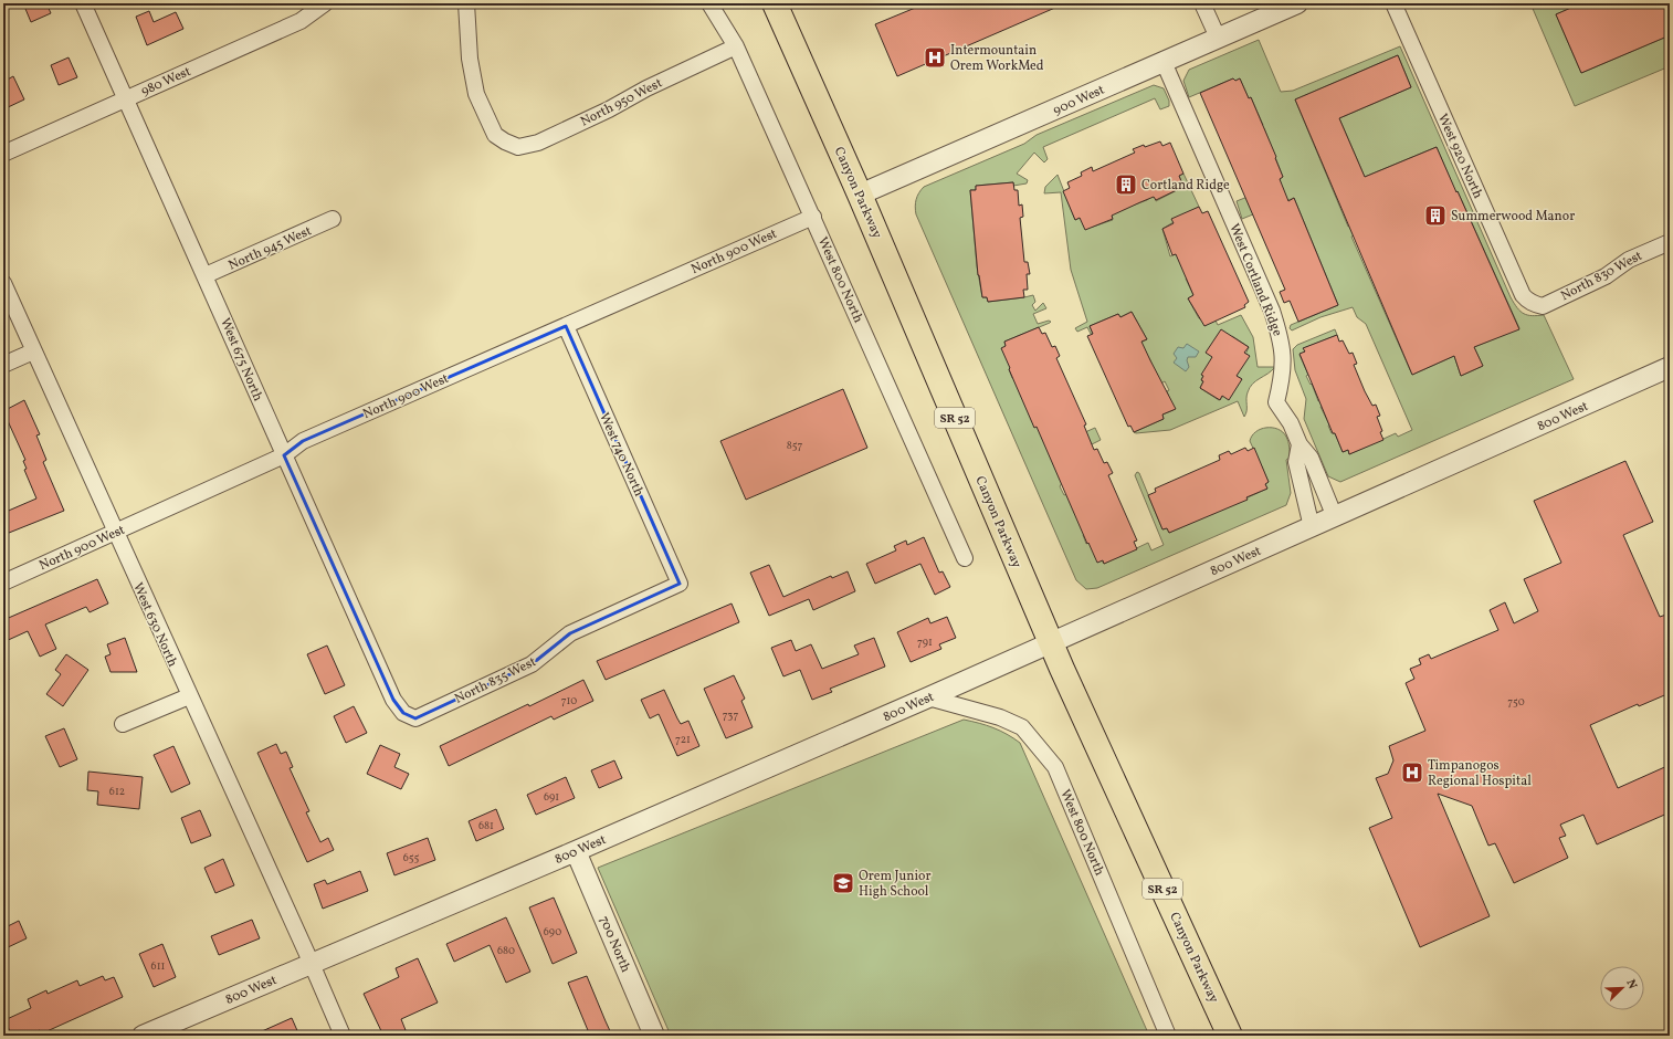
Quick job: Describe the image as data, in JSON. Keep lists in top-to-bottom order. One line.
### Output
{"streets":{"highway":["Canyon Parkway","SR 52"],"street":["980 West","900 West","North 950 West","West 920 North","North 945 West","North 900 West","North 830 West","West 800 North","West Cortland Ridge","West 675 North","800 West","West 740 North","West 630 North","North 835 West","700 North"]},"crossings":[["980 West","West 675 North"],["900 West","Canyon Parkway"],["900 West","West Cortland Ridge"],["North 950 West","West 800 North"],["West 920 North","North 830 West"],["Canyon Parkway","800 West"],["North 945 West","West 675 North"],["North 900 West","West 800 North"],["North 900 West","West 675 North"],["North 900 West","West 740 North"],["North 900 West","West 630 North"],["West 800 North","800 West"],["West Cortland Ridge","800 West"],["West 675 North","North 835 West"],["800 West","West 630 North"],["800 West","700 North"],["West 740 North","North 835 West"]],"places":{"hospital":["Intermountain Orem WorkMed","Timpanogos Regional Hospital"],"building":["Cortland Ridge","Summerwood Manor"],"school or university":["Orem Junior High School"]},"house_numbers":["857","791","710","750","737","721","612","691","681","655","690","680","611"],"north":"top right"}
